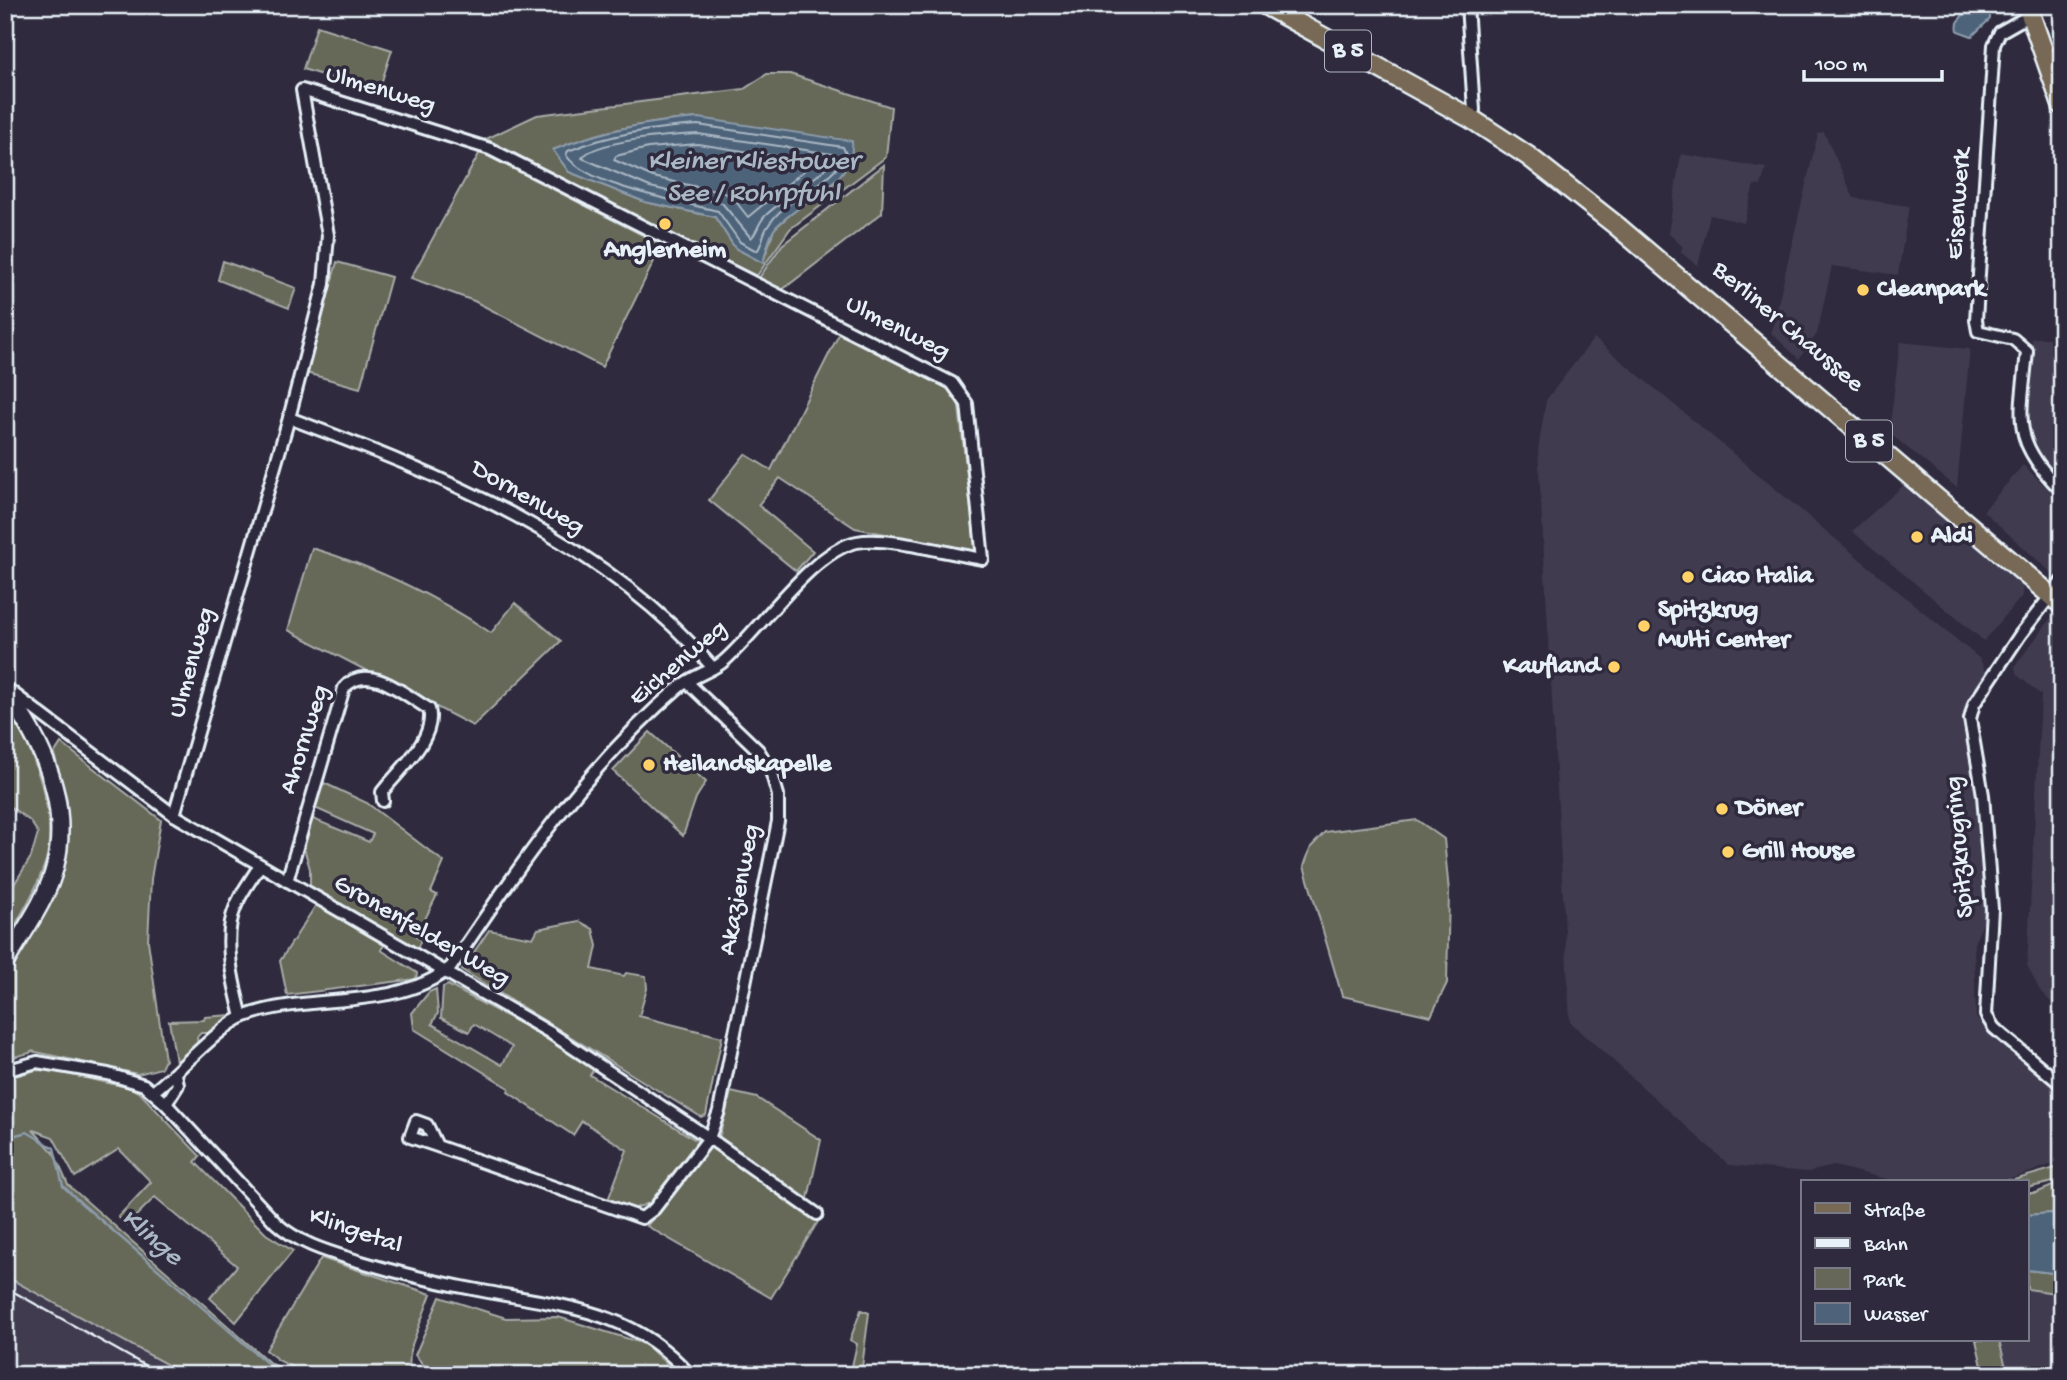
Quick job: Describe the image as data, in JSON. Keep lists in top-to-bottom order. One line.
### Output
{"streets":{"main road":["B 5","Berliner Chaussee"],"street":["Ulmenweg","Eisenwerk","Dornenweg","Eichenweg","Ahornweg","Spitzkrugring","Akazienweg","Gronenfelder Weg","Klingetal"]},"crossings":[["Ulmenweg","Dornenweg"],["Ulmenweg","Eichenweg"],["Ulmenweg","Gronenfelder Weg"],["Berliner Chaussee","Spitzkrugring"],["Dornenweg","Eichenweg"],["Eichenweg","Akazienweg"],["Eichenweg","Gronenfelder Weg"],["Ahornweg","Gronenfelder Weg"],["Akazienweg","Gronenfelder Weg"]],"water":["Kleiner Kliestower See / Rohrpfuhl","Klinge"],"places":["Anglerheim","Cleanpark","Aldi","Ciao Italia","Spitzkrug Multi Center","Kaufland","Heilandskapelle","Döner","Grill House"],"legend":["Straße","Bahn","Park","Wasser"],"scale_bar":"100 m"}
